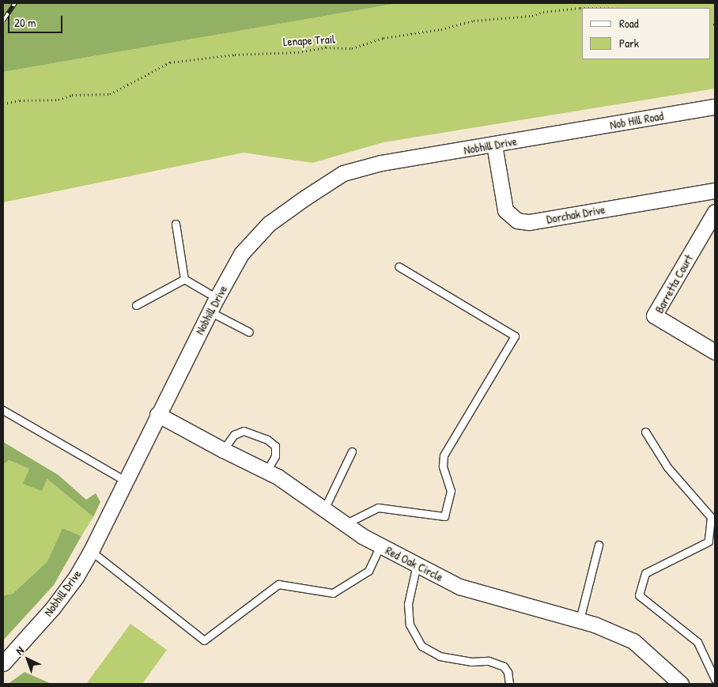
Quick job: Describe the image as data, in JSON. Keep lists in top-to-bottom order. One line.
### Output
{"streets":{"street":["Nob Hill Road","Nobhill Drive","Dorchak Drive","Barretta Court","Red Oak Circle"],"path":["Lenape Trail"]},"crossings":[["Nob Hill Road","Nobhill Drive"],["Nobhill Drive","Dorchak Drive"],["Nobhill Drive","Red Oak Circle"]],"legend":["Road","Park"],"scale_bar":"20 m","north":"top left"}
